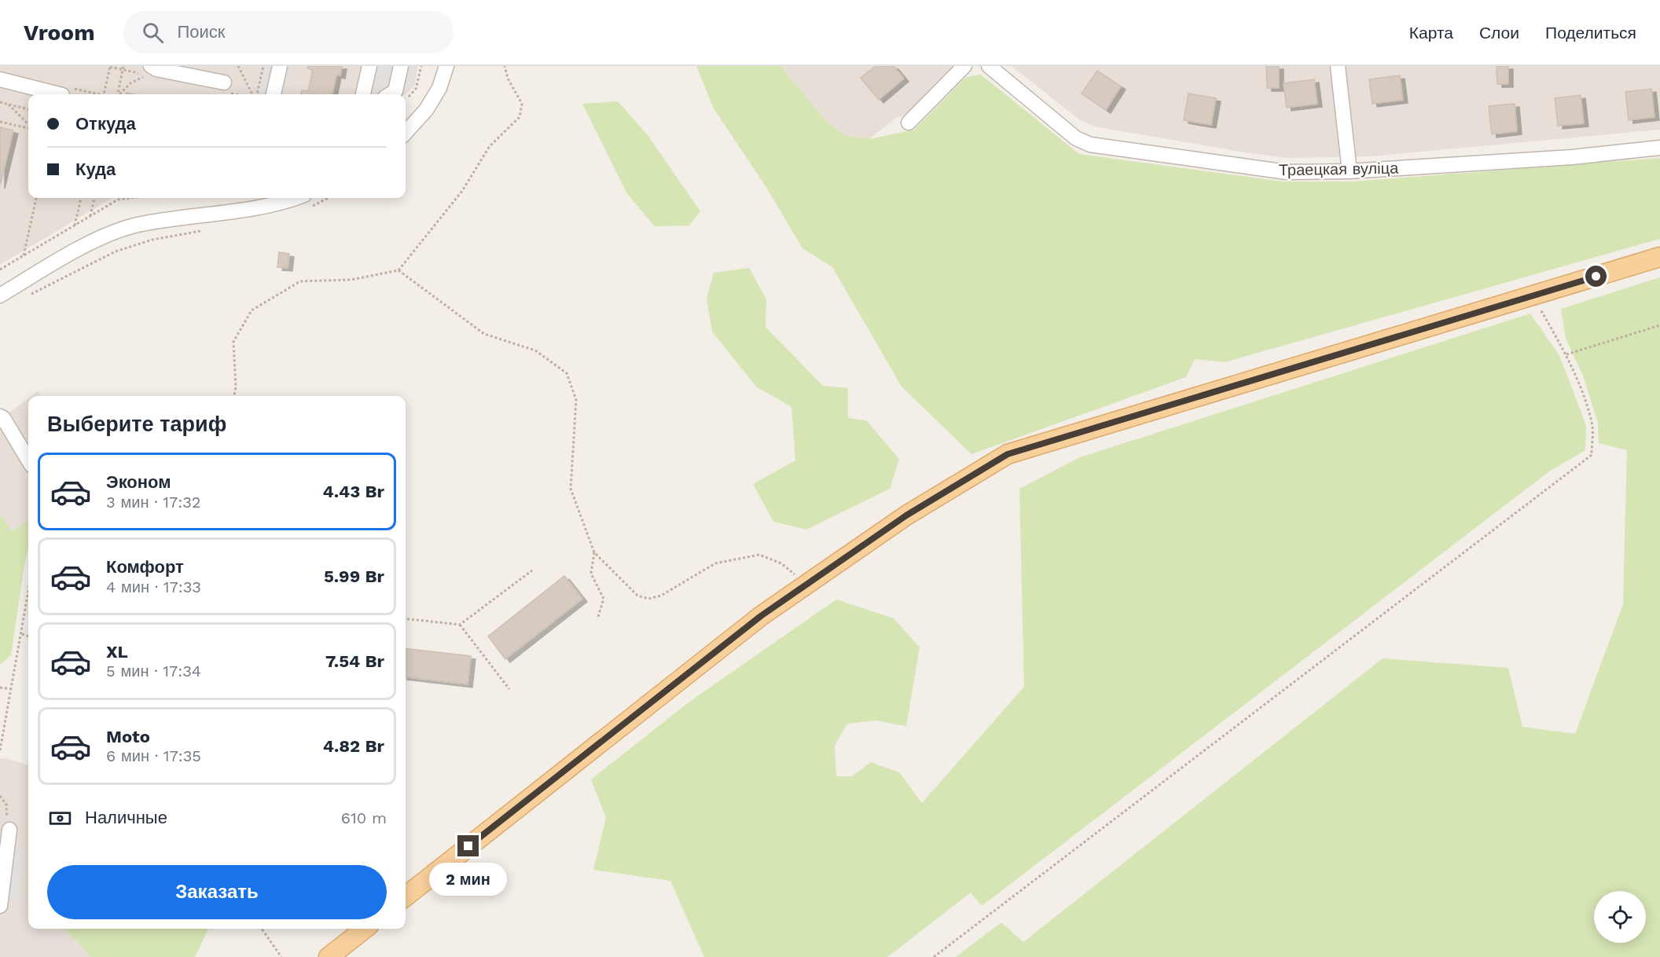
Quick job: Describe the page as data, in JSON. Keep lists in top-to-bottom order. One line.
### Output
{"streets":{"street":["Траецкая вуліца"]},"page":{"header":"Vroom","search":"Поиск","nav":["Карта","Слои","Поделиться"],"banner":["Откуда","Куда"],"heading":"Выберите тариф","list":[{"name":"Эконом","note":"3 мин · 17:32","value":"4.43 Br"},{"name":"Комфорт","note":"4 мин · 17:33","value":"5.99 Br"},{"name":"XL","note":"5 мин · 17:34","value":"7.54 Br"},{"name":"Moto","note":"6 мин · 17:35","value":"4.82 Br"}],"pay":["Наличные","610 m"],"buttons":"Заказать","bubble":"2 мин"}}
